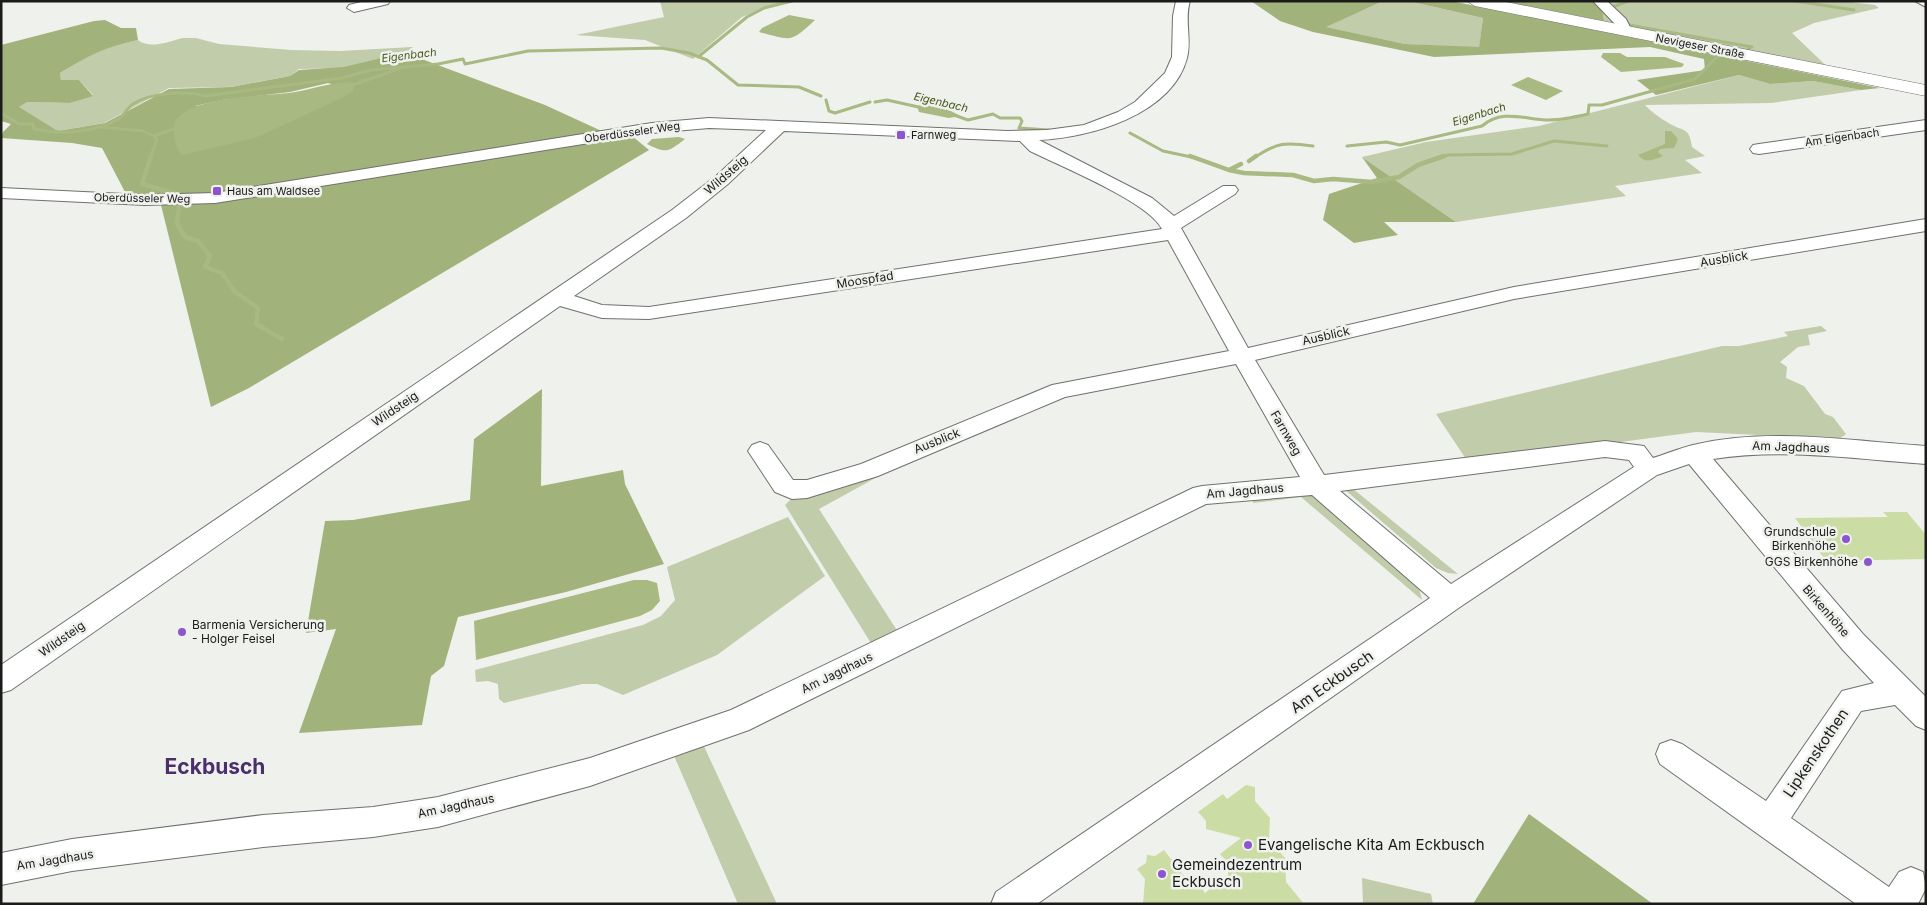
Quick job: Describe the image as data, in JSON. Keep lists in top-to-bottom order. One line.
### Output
{"streets":{"main road":["Nevigeser Straße"],"street":["Oberdüsseler Weg","Am Eigenbach","Wildsteig","Ausblick","Moospfad","Farnweg","Am Jagdhaus","Birkenhöhe","Am Eckbusch","Lipkenskothen"]},"crossings":[["Oberdüsseler Weg","Wildsteig"],["Oberdüsseler Weg","Farnweg"],["Wildsteig","Moospfad"],["Ausblick","Farnweg"],["Moospfad","Farnweg"],["Farnweg","Am Jagdhaus"],["Farnweg","Am Eckbusch"],["Am Jagdhaus","Birkenhöhe"],["Am Jagdhaus","Am Eckbusch"],["Birkenhöhe","Lipkenskothen"]],"districts":["Eckbusch"],"water":["Eigenbach"],"places":{"transit":["Farnweg","Haus am Waldsee"],"other":["Grundschule Birkenhöhe","GGS Birkenhöhe","Barmenia Versicherung - Holger Feisel","Evangelische Kita Am Eckbusch","Gemeindezentrum Eckbusch"]}}
